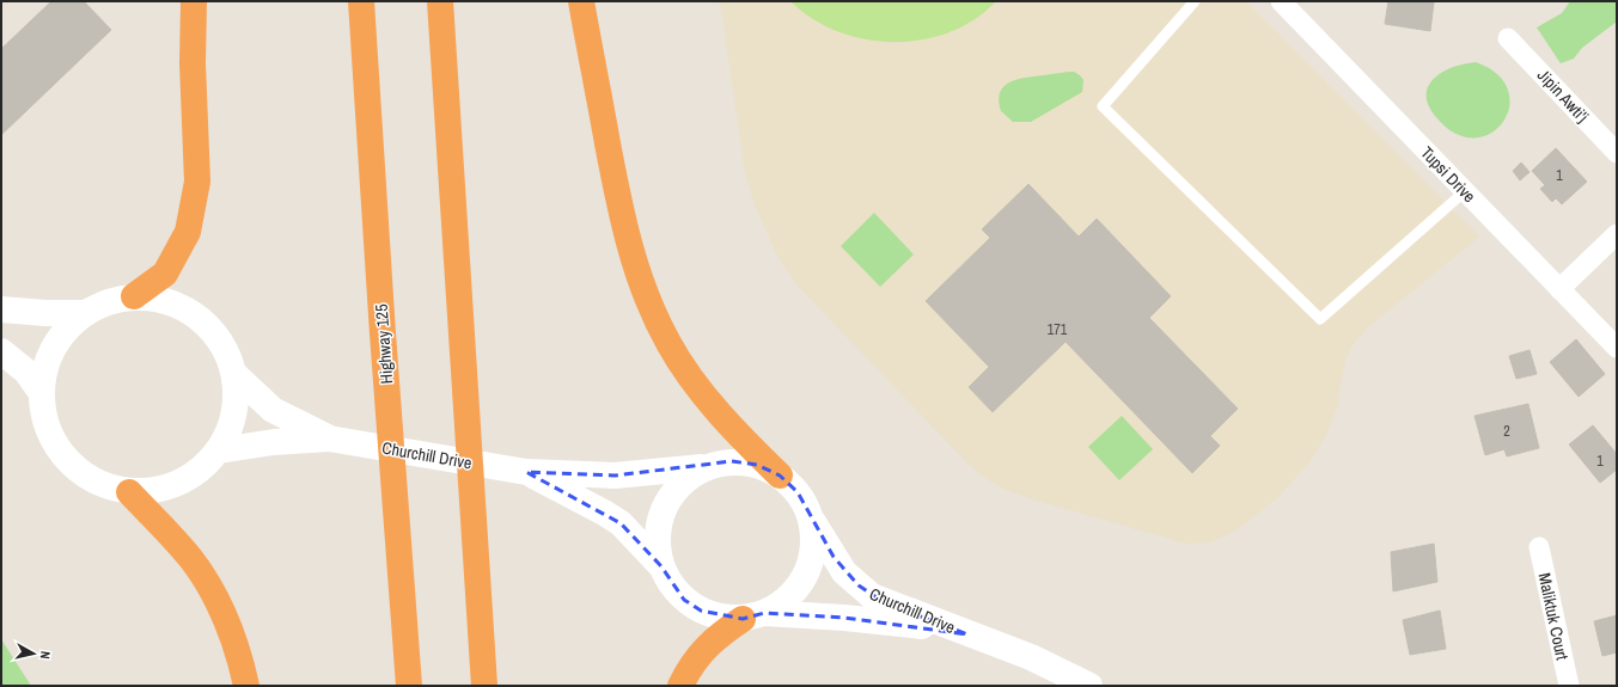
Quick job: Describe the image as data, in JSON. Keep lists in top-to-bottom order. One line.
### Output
{"streets":{"highway":["Highway 125"],"main road":["Churchill Drive"],"street":["Jipin Awti'j","Tupsi Drive","Maliktuk Court"]},"house_numbers":["1","171","2","1"],"north":"right"}
